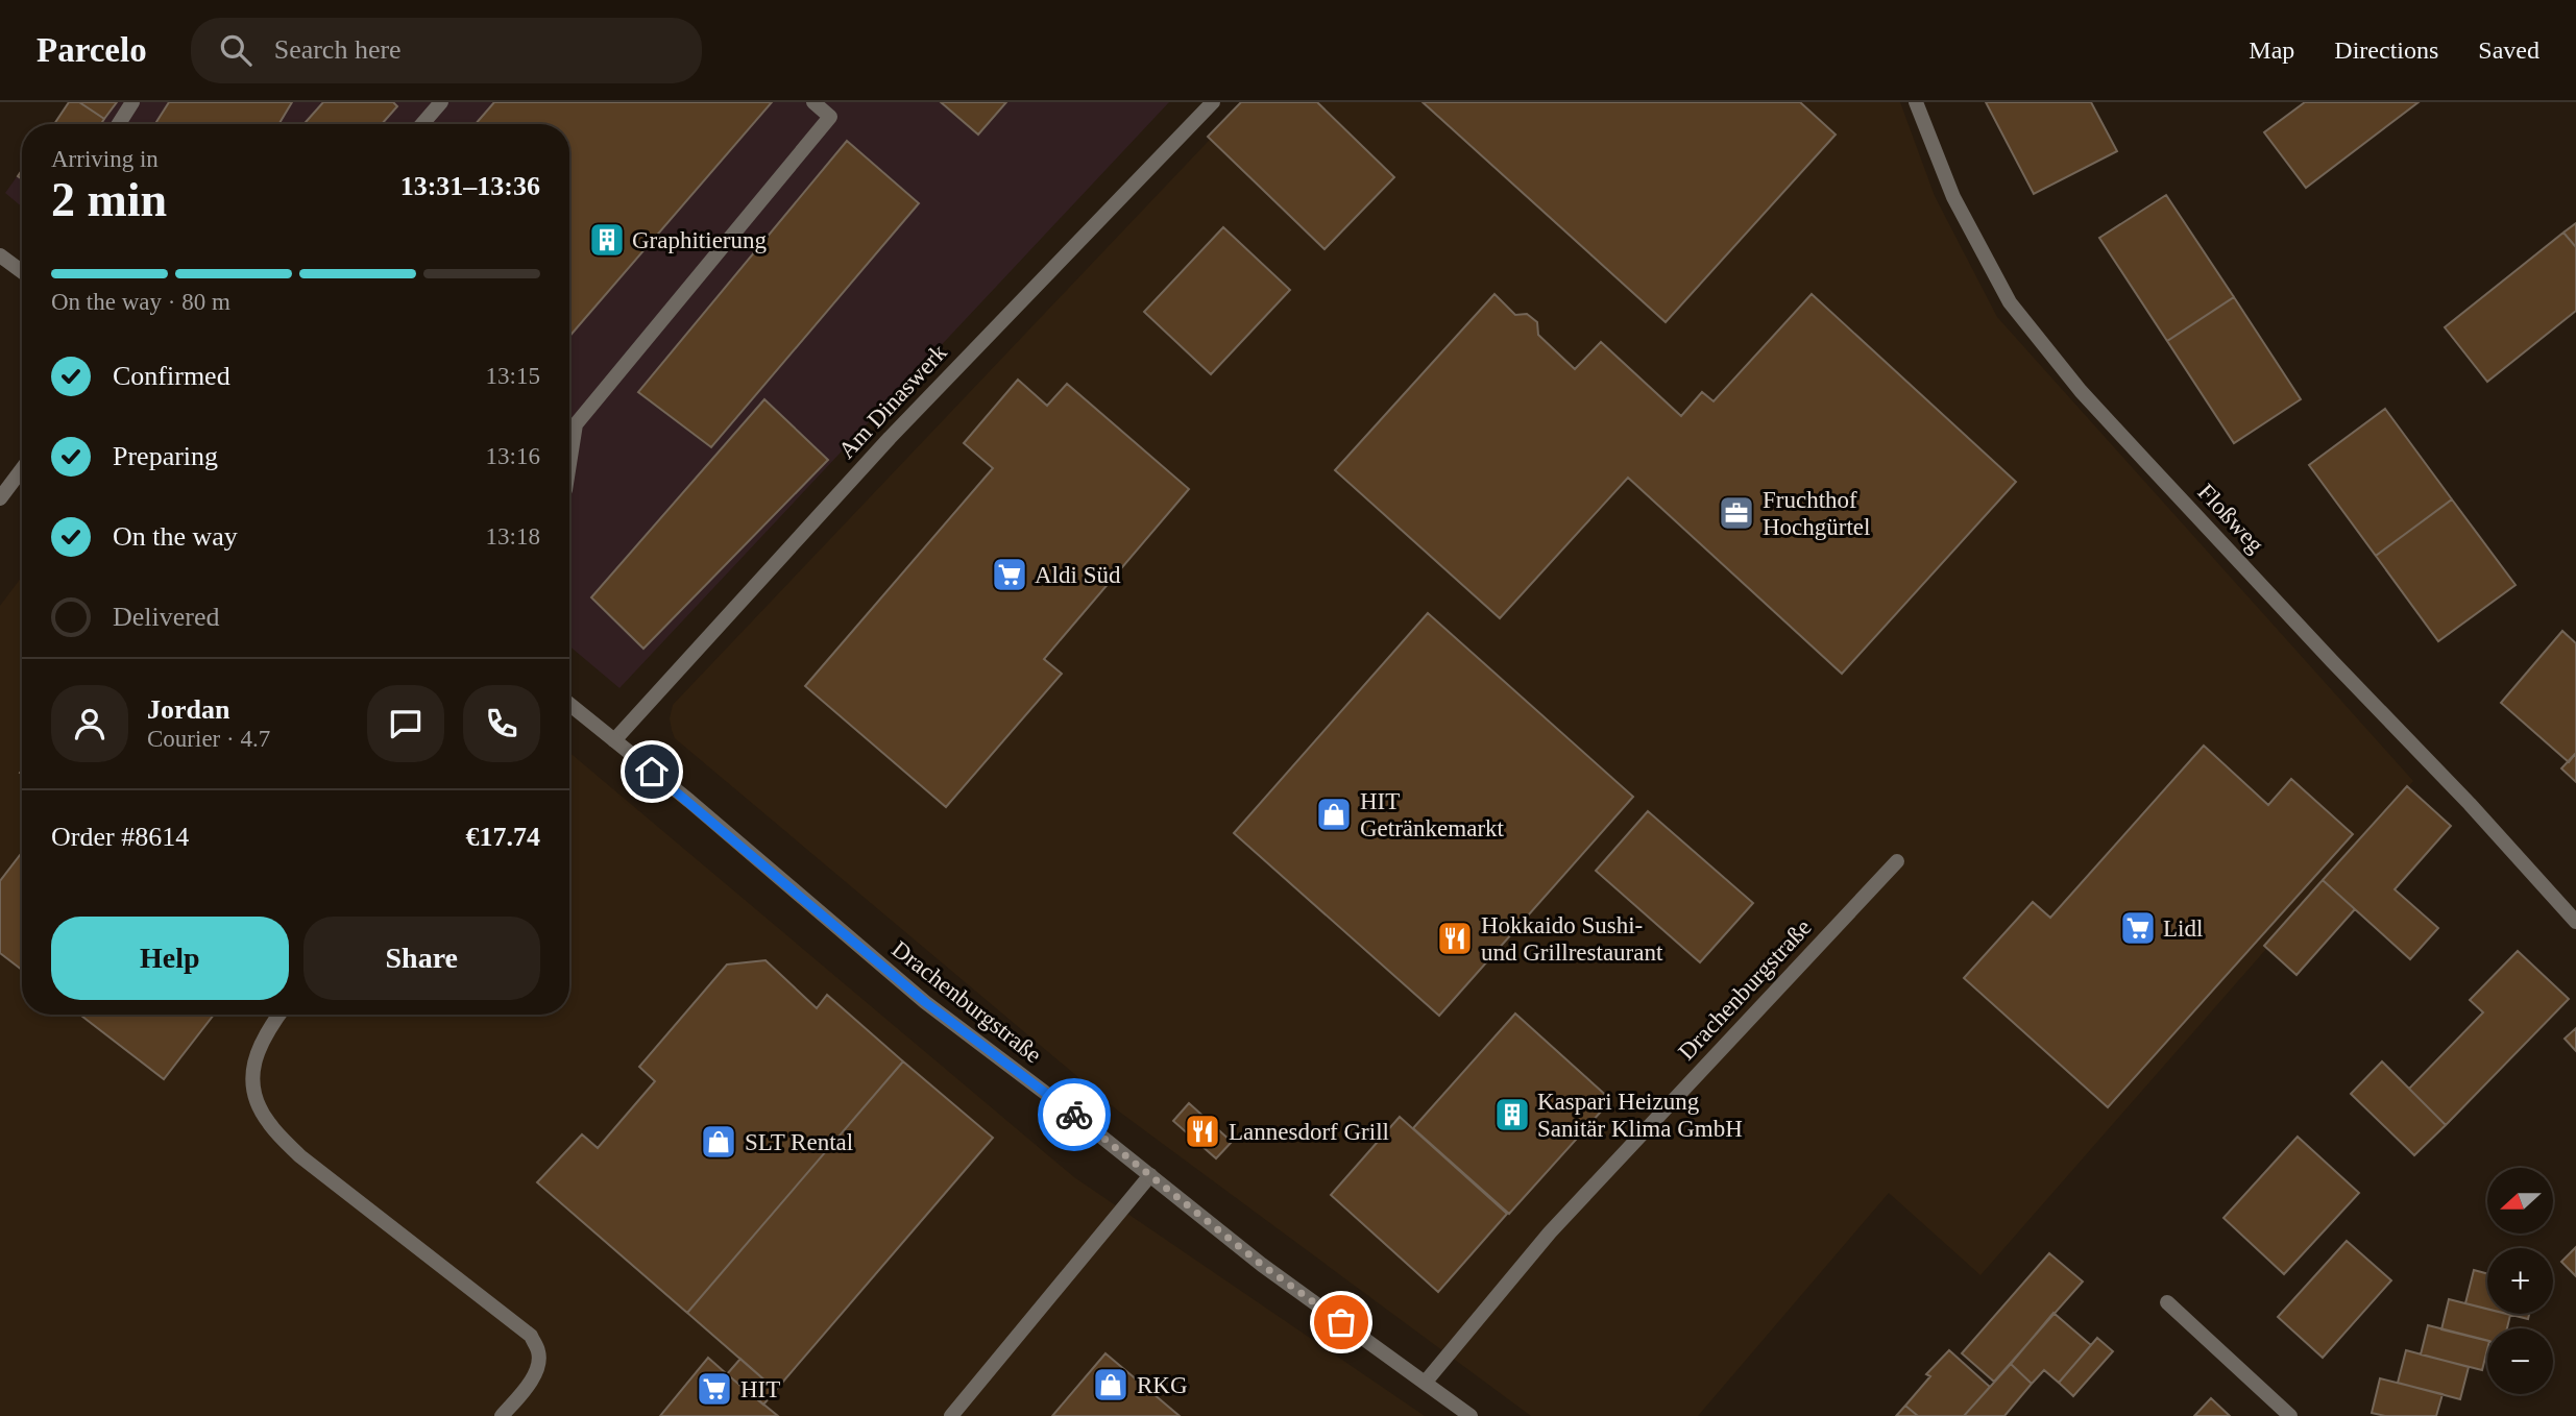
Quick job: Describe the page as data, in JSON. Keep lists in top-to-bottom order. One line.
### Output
{"streets":{"street":["Am Dinaswerk","Floßweg","Drachenburgstraße"]},"crossings":[["Am Dinaswerk","Drachenburgstraße"]],"places":{"building":["Graphitierung","Kaspari Heizung Sanitär Klima GmbH"],"office":["Fruchthof Hochgürtel"],"supermarket":["Aldi Süd","Lidl","HIT"],"shop":["HIT Getränkemarkt","SLT Rental","RKG"],"restaurant":["Hokkaido Sushi- und Grillrestaurant","Lannesdorf Grill"]},"north":"left","page":{"header":"Parcelo","search":"Search here","nav":["Map","Directions","Saved"],"heading":["2 min","Arriving in","13:31–13:36"],"panel":["Jordan","Courier · 4.7","Order #8614","€17.74"],"bar":"On the way · 80 m","list":[["Confirmed","13:15"],["Preparing","13:16"],["On the way","13:18"],"Delivered"],"buttons":["Help","Share"],"map_buttons":["+","−"]}}
